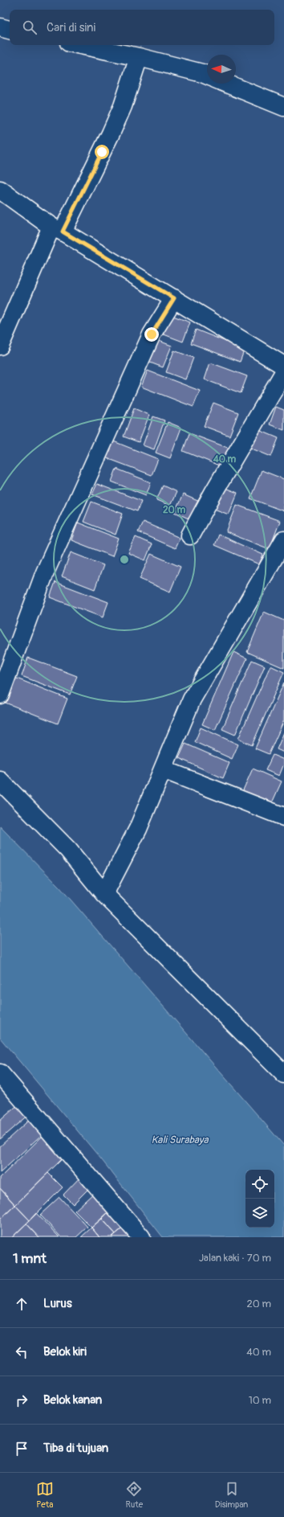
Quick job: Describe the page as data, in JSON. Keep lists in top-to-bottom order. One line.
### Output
{"water":["Kali Surabaya"],"north":"left","page":{"search":"Cari di sini","heading":["1 mnt","Jalan kaki · 70 m"],"list":[["Lurus","20 m"],["Belok kiri","40 m"],["Belok kanan","10 m"],"Tiba di tujuan"],"nav":["Peta","Rute","Disimpan"]},"rings":["40 m","20 m"]}
